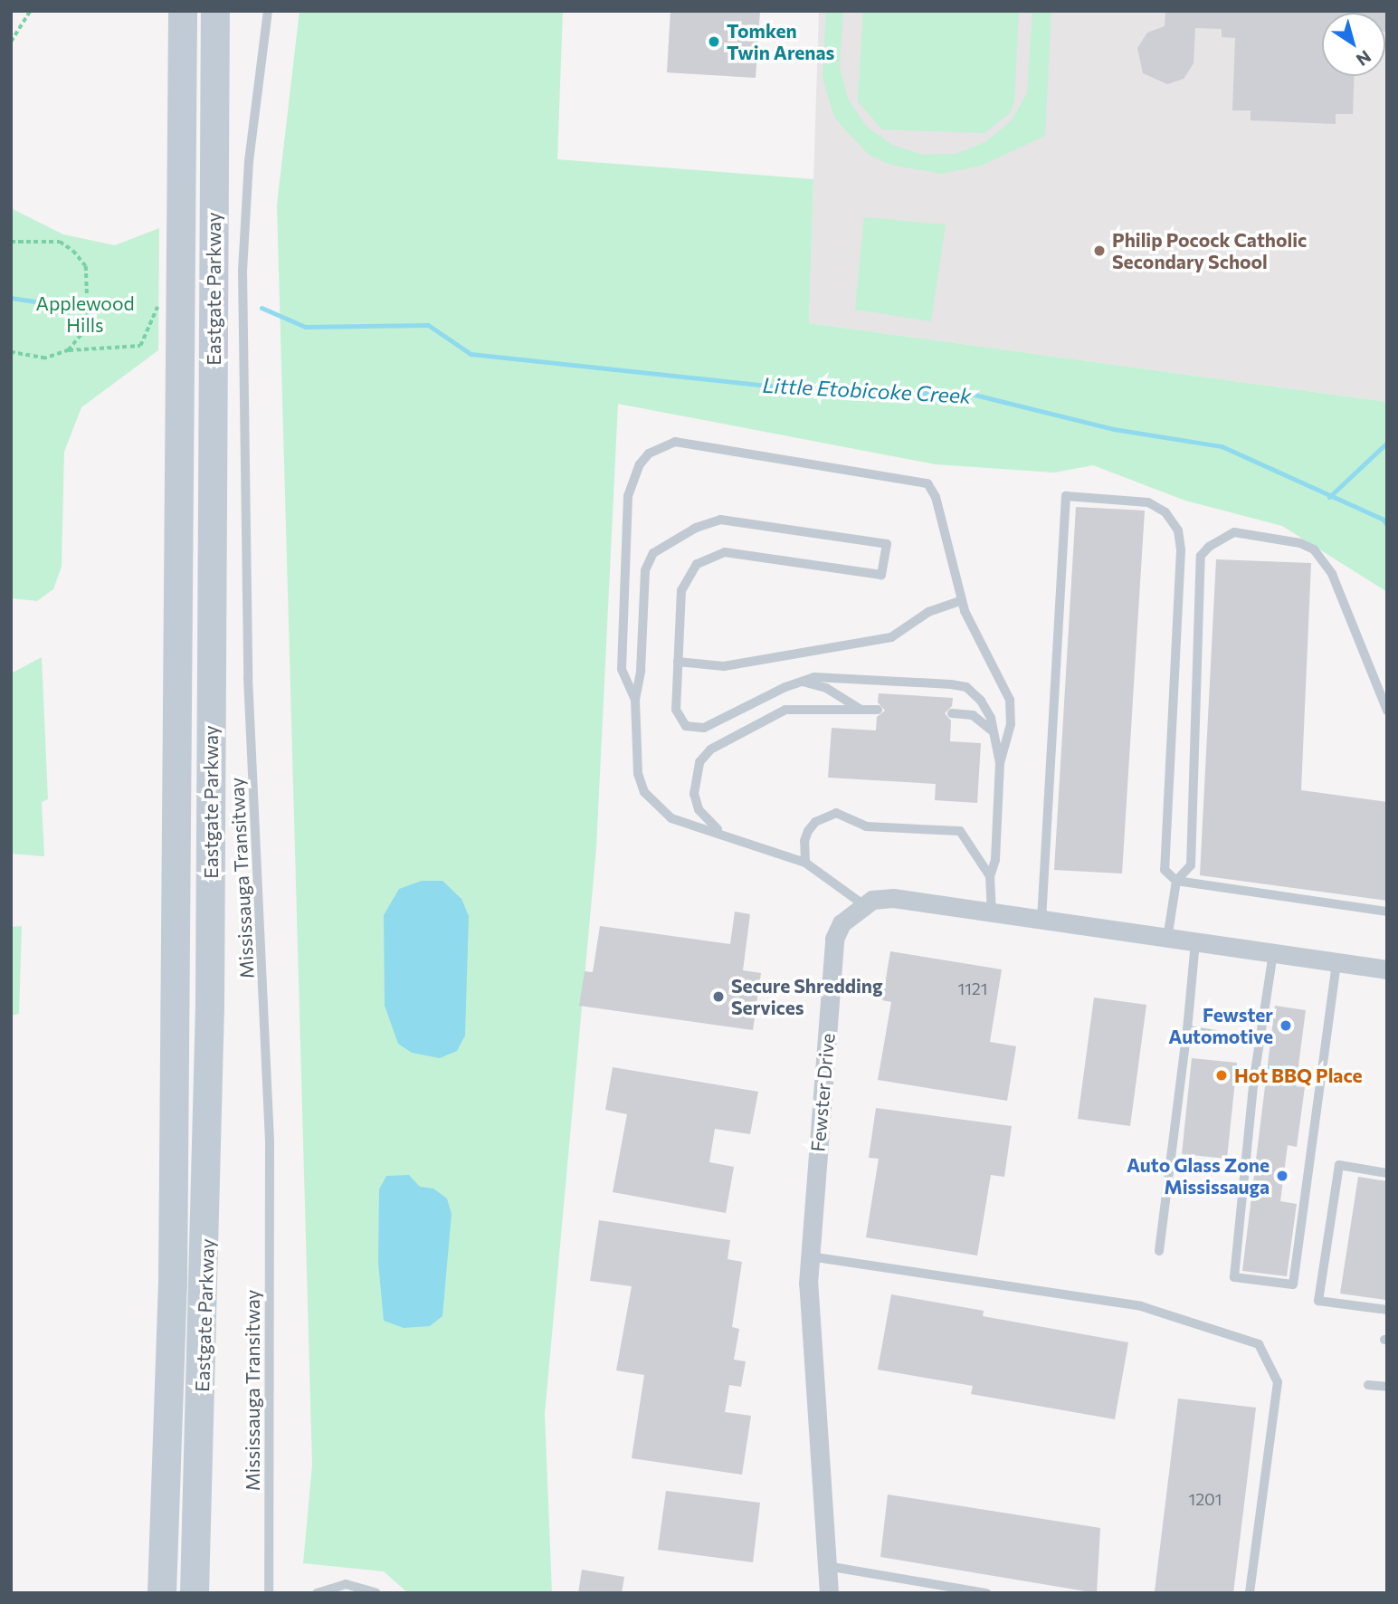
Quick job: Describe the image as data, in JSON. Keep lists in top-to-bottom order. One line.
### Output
{"streets":{"main road":["Eastgate Parkway"],"street":["Fewster Drive"],"lane":["Mississauga Transitway"]},"water":["Little Etobicoke Creek"],"parks":["Applewood Hills"],"places":["Tomken Twin Arenas","Philip Pocock Catholic Secondary School","Secure Shredding Services","Fewster Automotive","Hot BBQ Place","Auto Glass Zone Mississauga"],"house_numbers":["1121","1201"],"north":"bottom right"}
